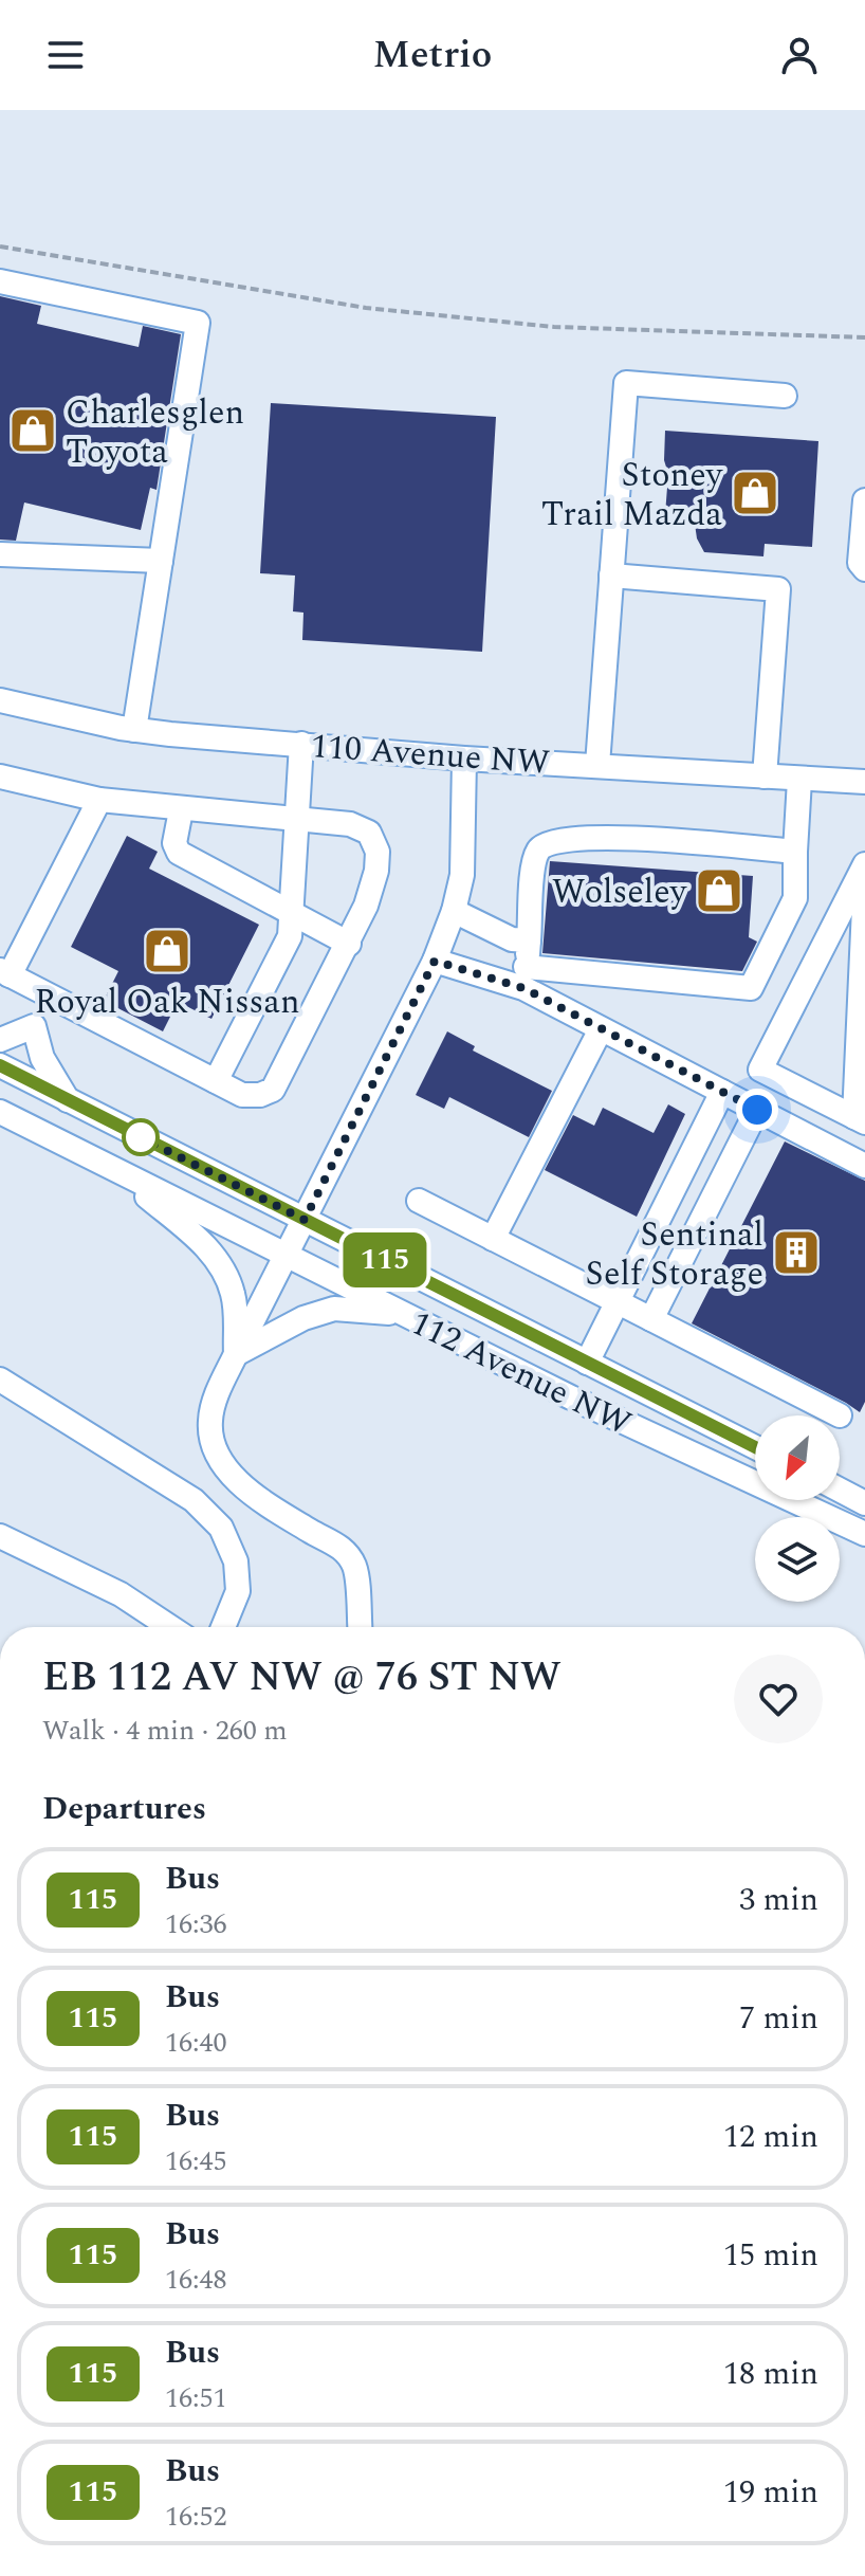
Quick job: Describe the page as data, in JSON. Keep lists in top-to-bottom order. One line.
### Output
{"streets":{"street":["110 Avenue NW","112 Avenue NW"]},"places":{"shop":["Charlesglen Toyota","Stoney Trail Mazda","Wolseley","Royal Oak Nissan"],"building":["Sentinal Self Storage"]},"lines":["bus line 115"],"north":"bottom left","page":{"header":"Metrio","on_map":"115","heading":[["EB 112 AV NW @ 76 ST NW","Walk · 4 min · 260 m"],"Departures"],"list":[{"mark":"115","name":"Bus","note":"16:36","value":"3 min"},{"mark":"115","name":"Bus","note":"16:40","value":"7 min"},{"mark":"115","name":"Bus","note":"16:45","value":"12 min"},{"mark":"115","name":"Bus","note":"16:48","value":"15 min"},{"mark":"115","name":"Bus","note":"16:51","value":"18 min"},{"mark":"115","name":"Bus","note":"16:52","value":"19 min"}]}}
